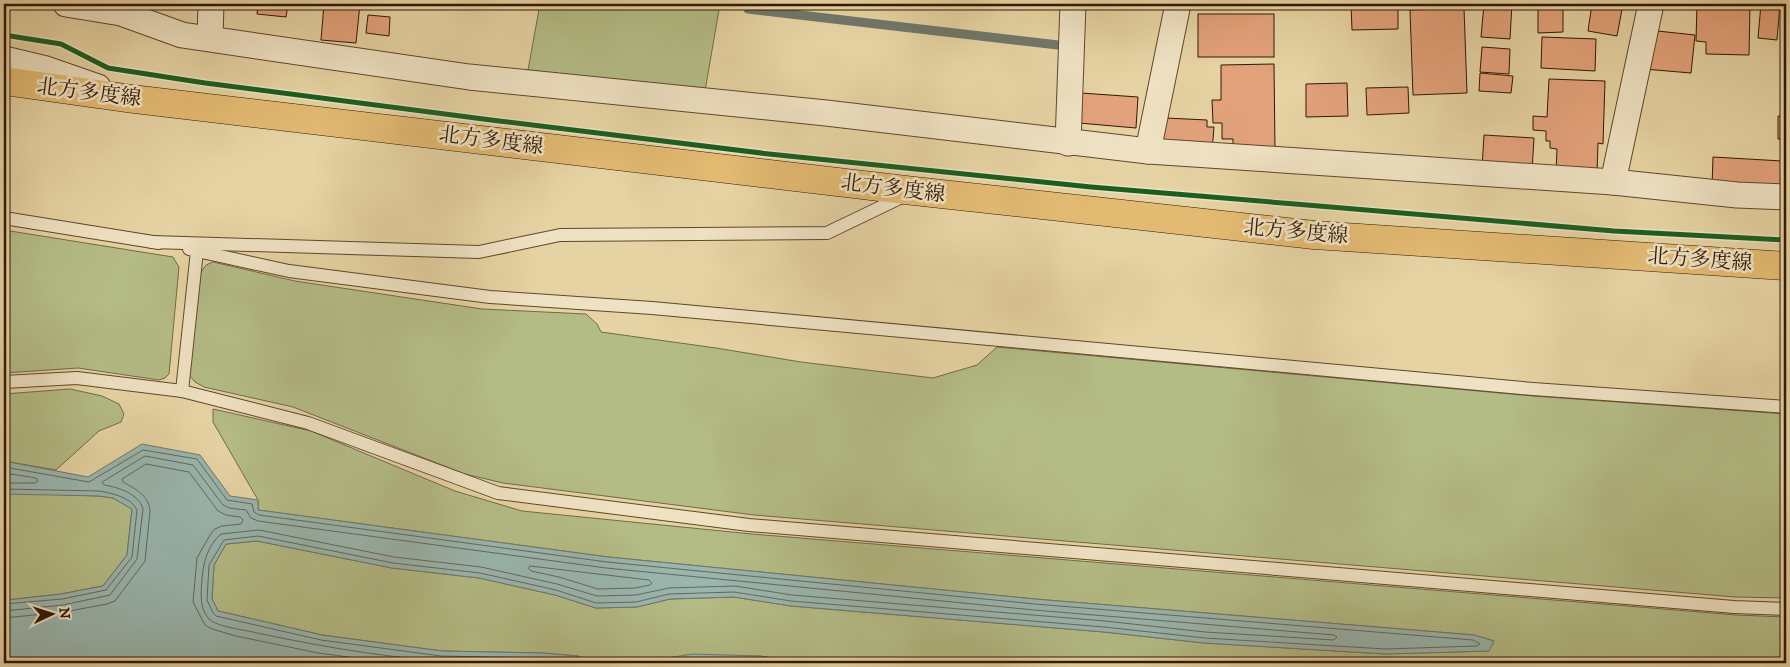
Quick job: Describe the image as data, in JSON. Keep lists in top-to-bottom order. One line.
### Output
{"streets":{"main road":["北方多度線"]},"north":"right"}
